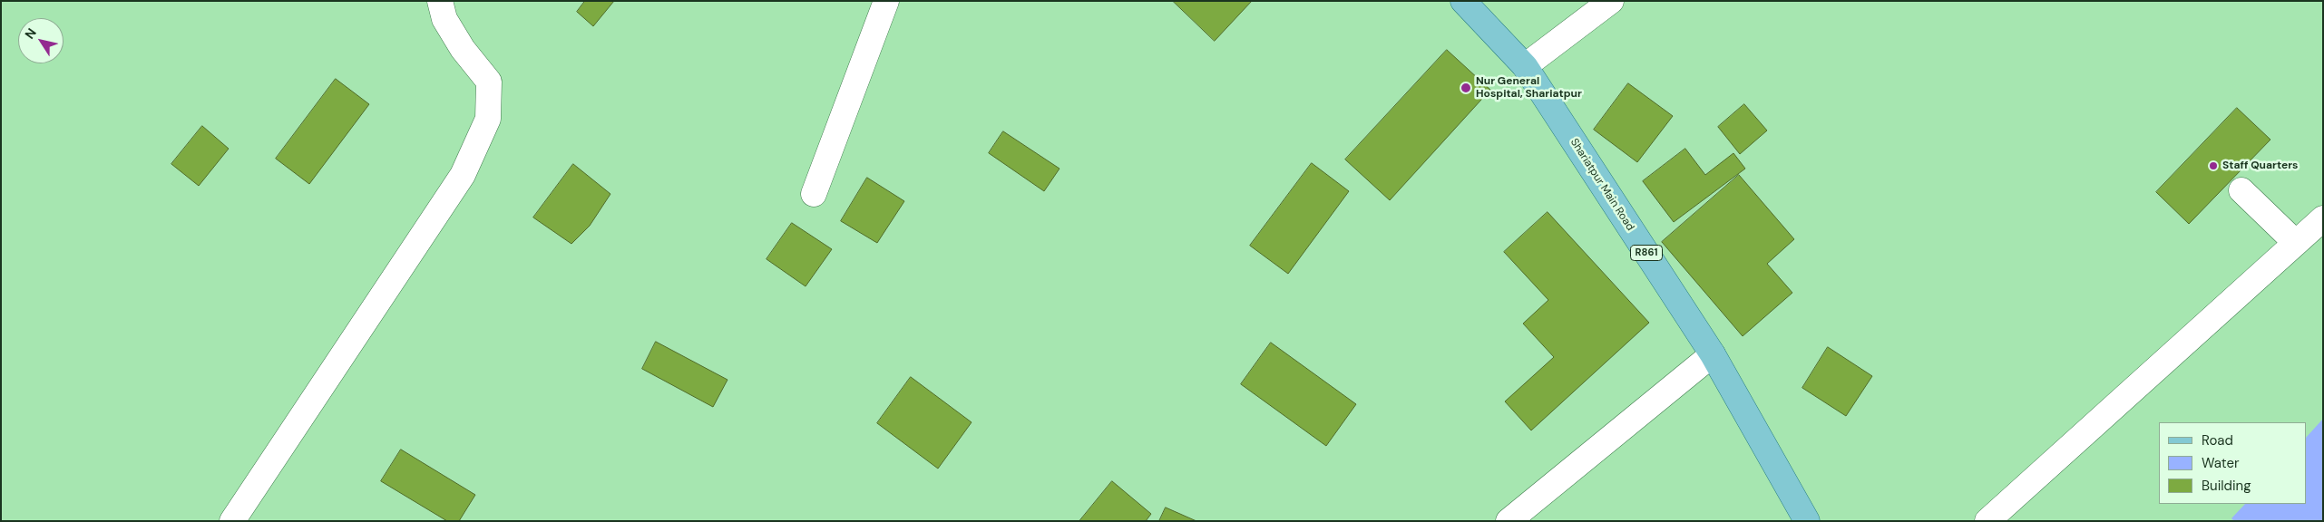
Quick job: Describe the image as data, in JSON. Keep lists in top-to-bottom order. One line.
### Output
{"streets":{"main road":["Shariatpur Main Road","R861"]},"places":["Nur General Hospital, Shariatpur","Staff Quarters"],"legend":["Road","Water","Building"],"north":"top left"}
